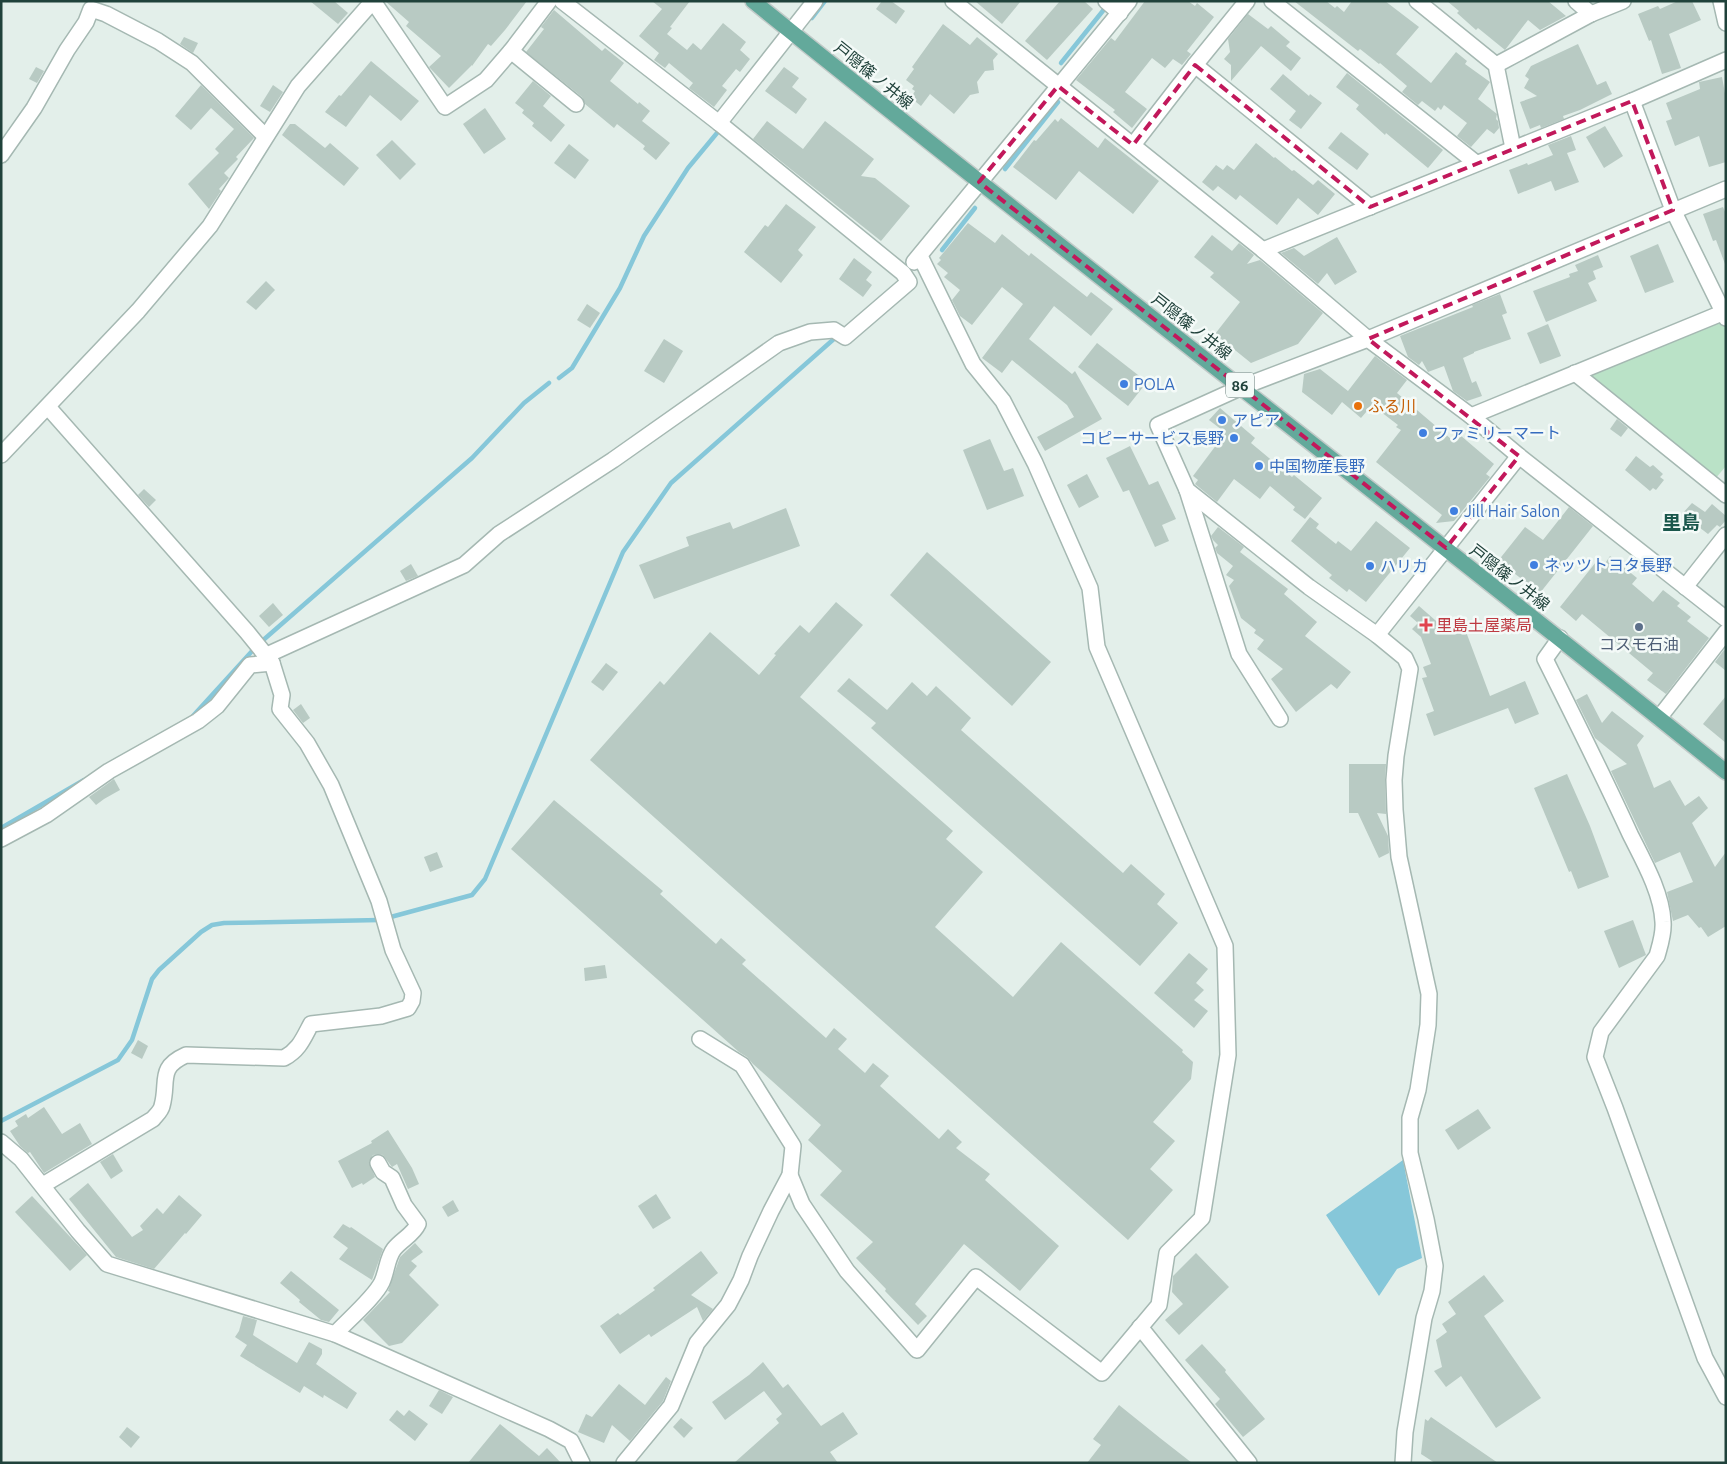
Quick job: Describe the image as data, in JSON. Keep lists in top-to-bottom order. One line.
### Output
{"streets":{"main road":["戸隠篠ノ井線","86"]},"districts":["里島"],"places":{"other":["POLA","ふる川","アピア","ファミリーマート","コピーサービス長野","中国物産長野","Jill Hair Salon","ネッツトヨタ長野","ハリカ","コスモ石油"],"health":["里島土屋薬局"]}}
